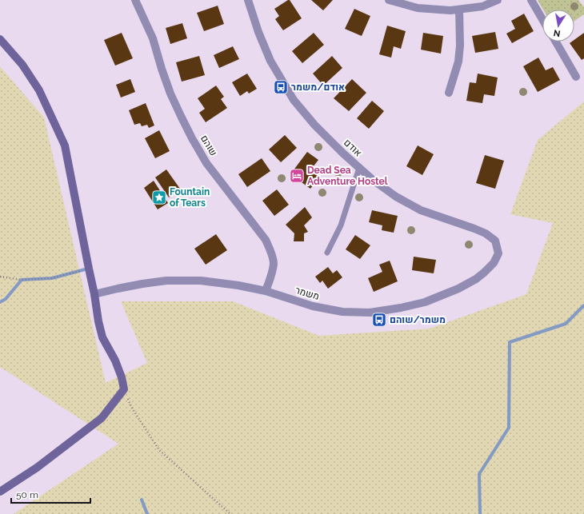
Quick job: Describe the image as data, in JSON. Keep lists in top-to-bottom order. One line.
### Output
{"streets":{"street":["שוהם","אודם","משמר"]},"crossings":[["שוהם","משמר"],["אודם","משמר"]],"places":{"bus stop":["אודם/משמר","משמר/שוהם"],"hotel":["Dead Sea Adventure Hostel"],"place":["Fountain of Tears"]},"scale_bar":"50 m","north":"bottom"}
